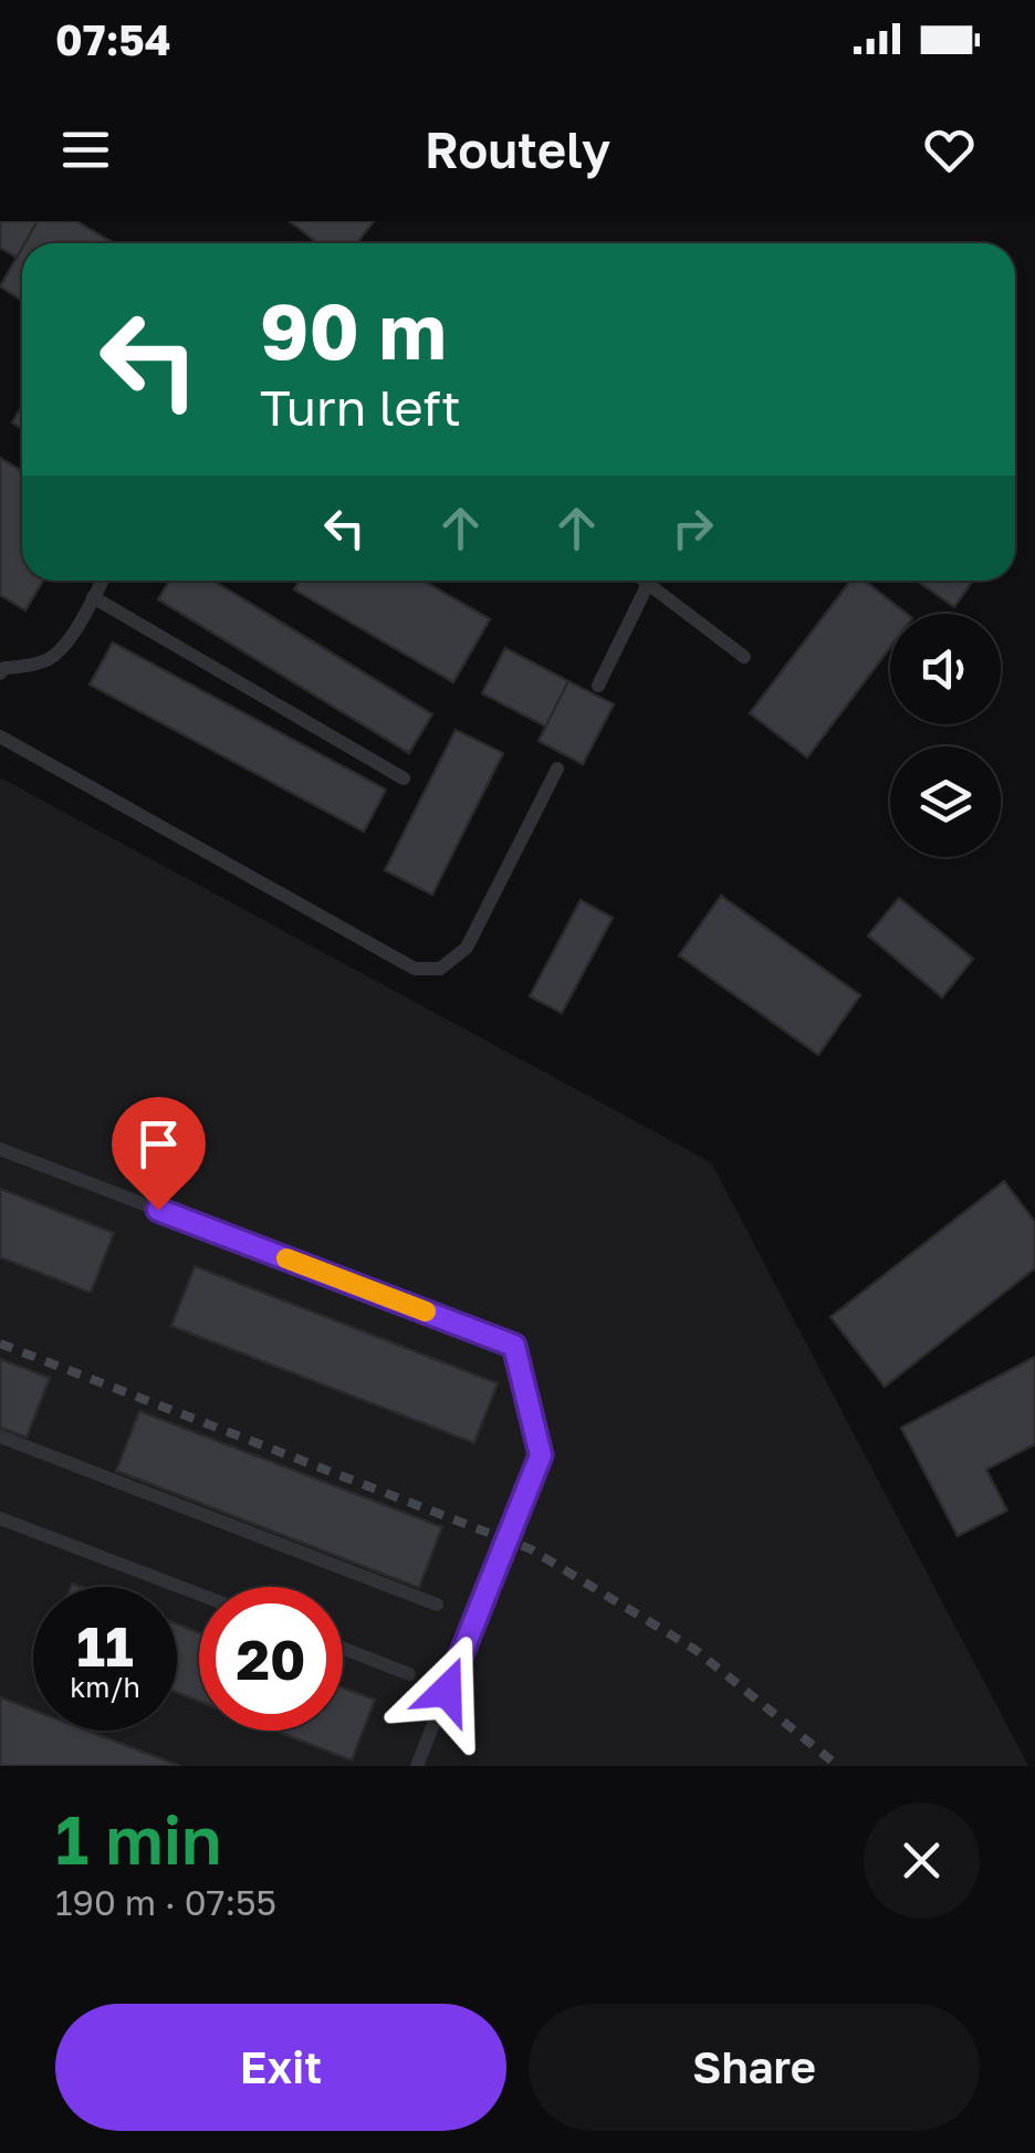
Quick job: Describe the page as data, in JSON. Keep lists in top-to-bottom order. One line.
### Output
{"page":{"status":"07:54","header":"Routely","turn":["90 m","Turn left"],"speed":"11 km/h","limit":"20","heading":["1 min","190 m · 07:55"],"buttons":["Exit","Share"]}}
